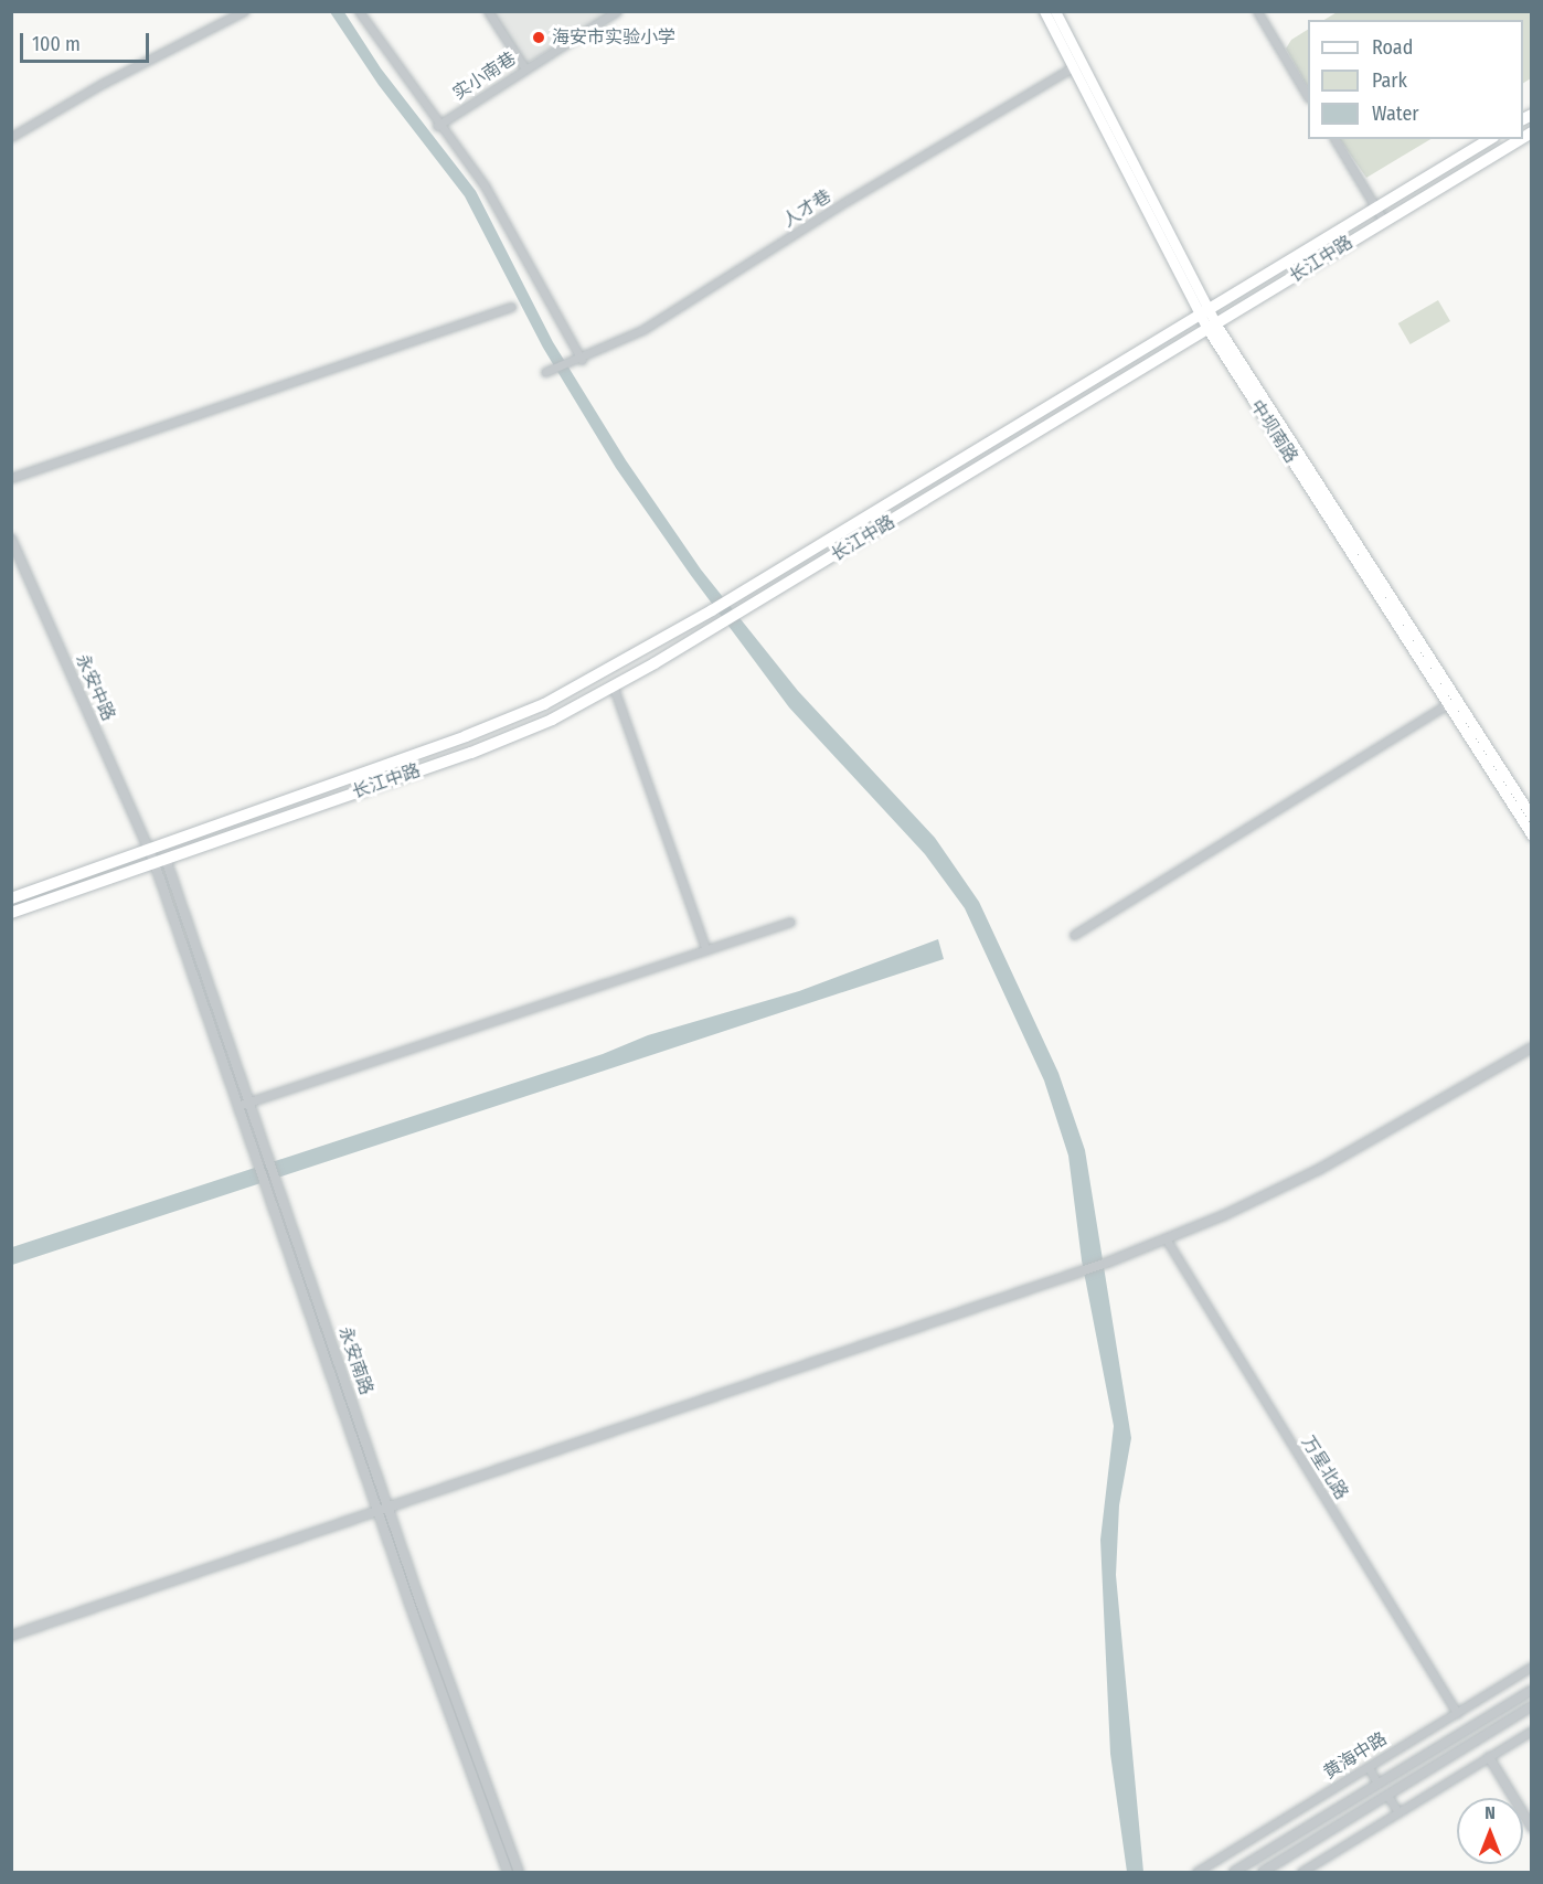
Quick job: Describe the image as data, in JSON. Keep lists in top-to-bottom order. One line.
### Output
{"streets":{"main road":["长江中路","中坝南路"],"street":["实小南巷","人才巷","永安中路","永安南路","万星北路","黄海中路"]},"crossings":[["人才巷","中坝南路"],["长江中路","中坝南路"],["长江中路","永安中路"],["长江中路","永安南路"],["永安中路","永安南路"],["万星北路","黄海中路"]],"places":["海安市实验小学"],"legend":["Road","Park","Water"],"scale_bar":"100 m","north":"top"}
